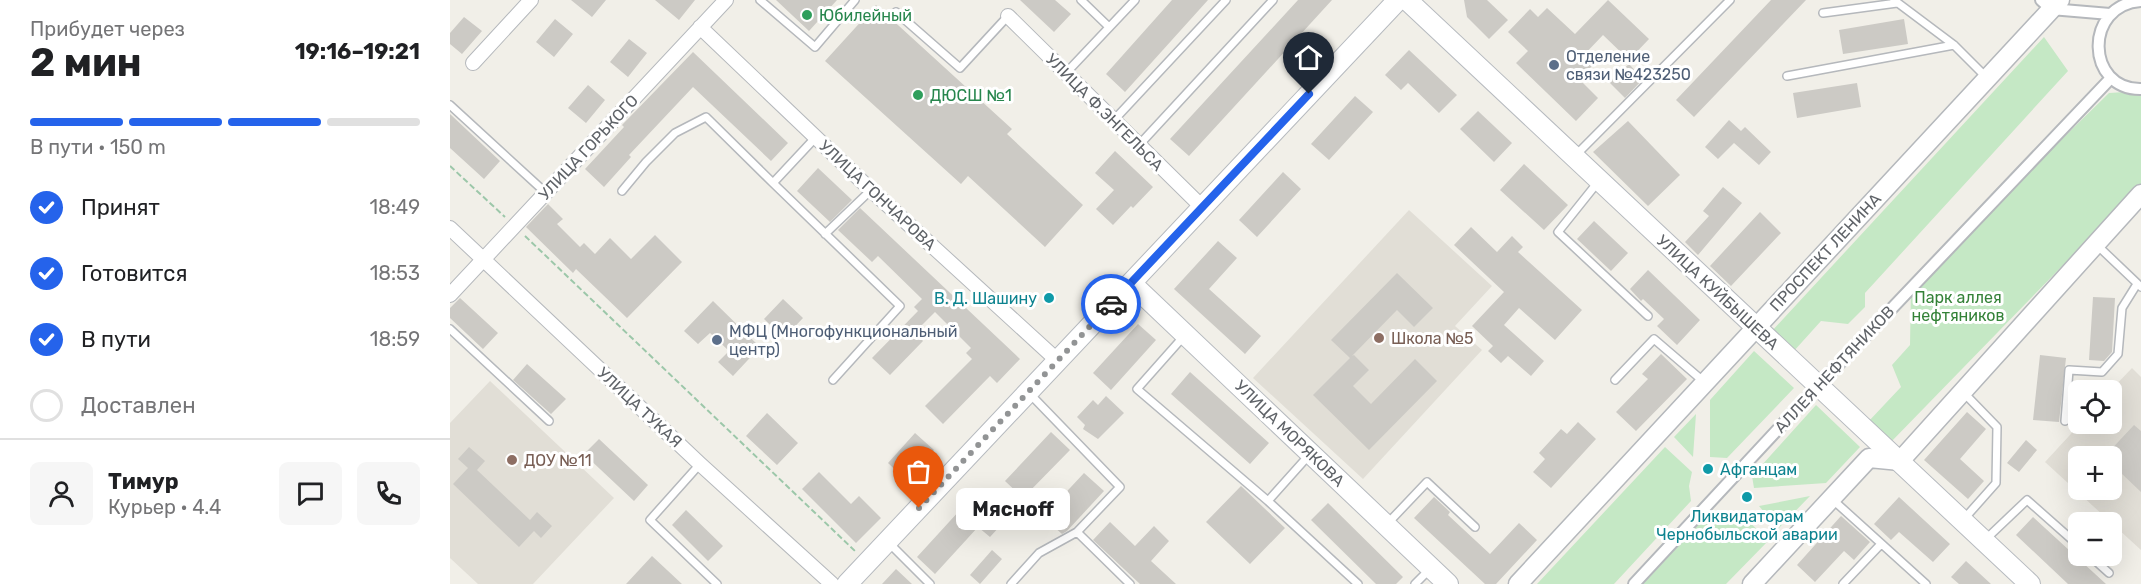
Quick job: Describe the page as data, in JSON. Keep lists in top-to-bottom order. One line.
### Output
{"streets":{"main road":["УЛИЦА КУЙБЫШЕВА","УЛИЦА МОРЯКОВА"],"street":["УЛИЦА Ф.ЭНГЕЛЬСА","УЛИЦА ГОРЬКОГО","УЛИЦА ГОНЧАРОВА","ПРОСПЕКТ ЛЕНИНА","АЛЛЕЯ НЕФТЯНИКОВ","УЛИЦА ТУКАЯ"]},"crossings":[["УЛИЦА ГОРЬКОГО","УЛИЦА ГОНЧАРОВА"],["УЛИЦА ГОРЬКОГО","УЛИЦА ТУКАЯ"],["ПРОСПЕКТ ЛЕНИНА","УЛИЦА КУЙБЫШЕВА"],["УЛИЦА КУЙБЫШЕВА","АЛЛЕЯ НЕФТЯНИКОВ"]],"parks":["Парк аллея нефтяников"],"places":["Юбилейный","Отделение связи №423250","ДЮСШ №1","В. Д. Шашину","Школа №5","МФЦ (Многофункциональный центр)","ДОУ №11","Афганцам","Ликвидаторам Чернобыльской аварии","Мясноff"],"page":{"heading":["2 мин","Прибудет через","19:16–19:21"],"panel":["Тимур","Курьер · 4.4"],"bar":"В пути · 150 m","list":[["Принят","18:49"],["Готовится","18:53"],["В пути","18:59"],"Доставлен"],"map_buttons":["+","−"],"bubble":"Мясноff"}}
